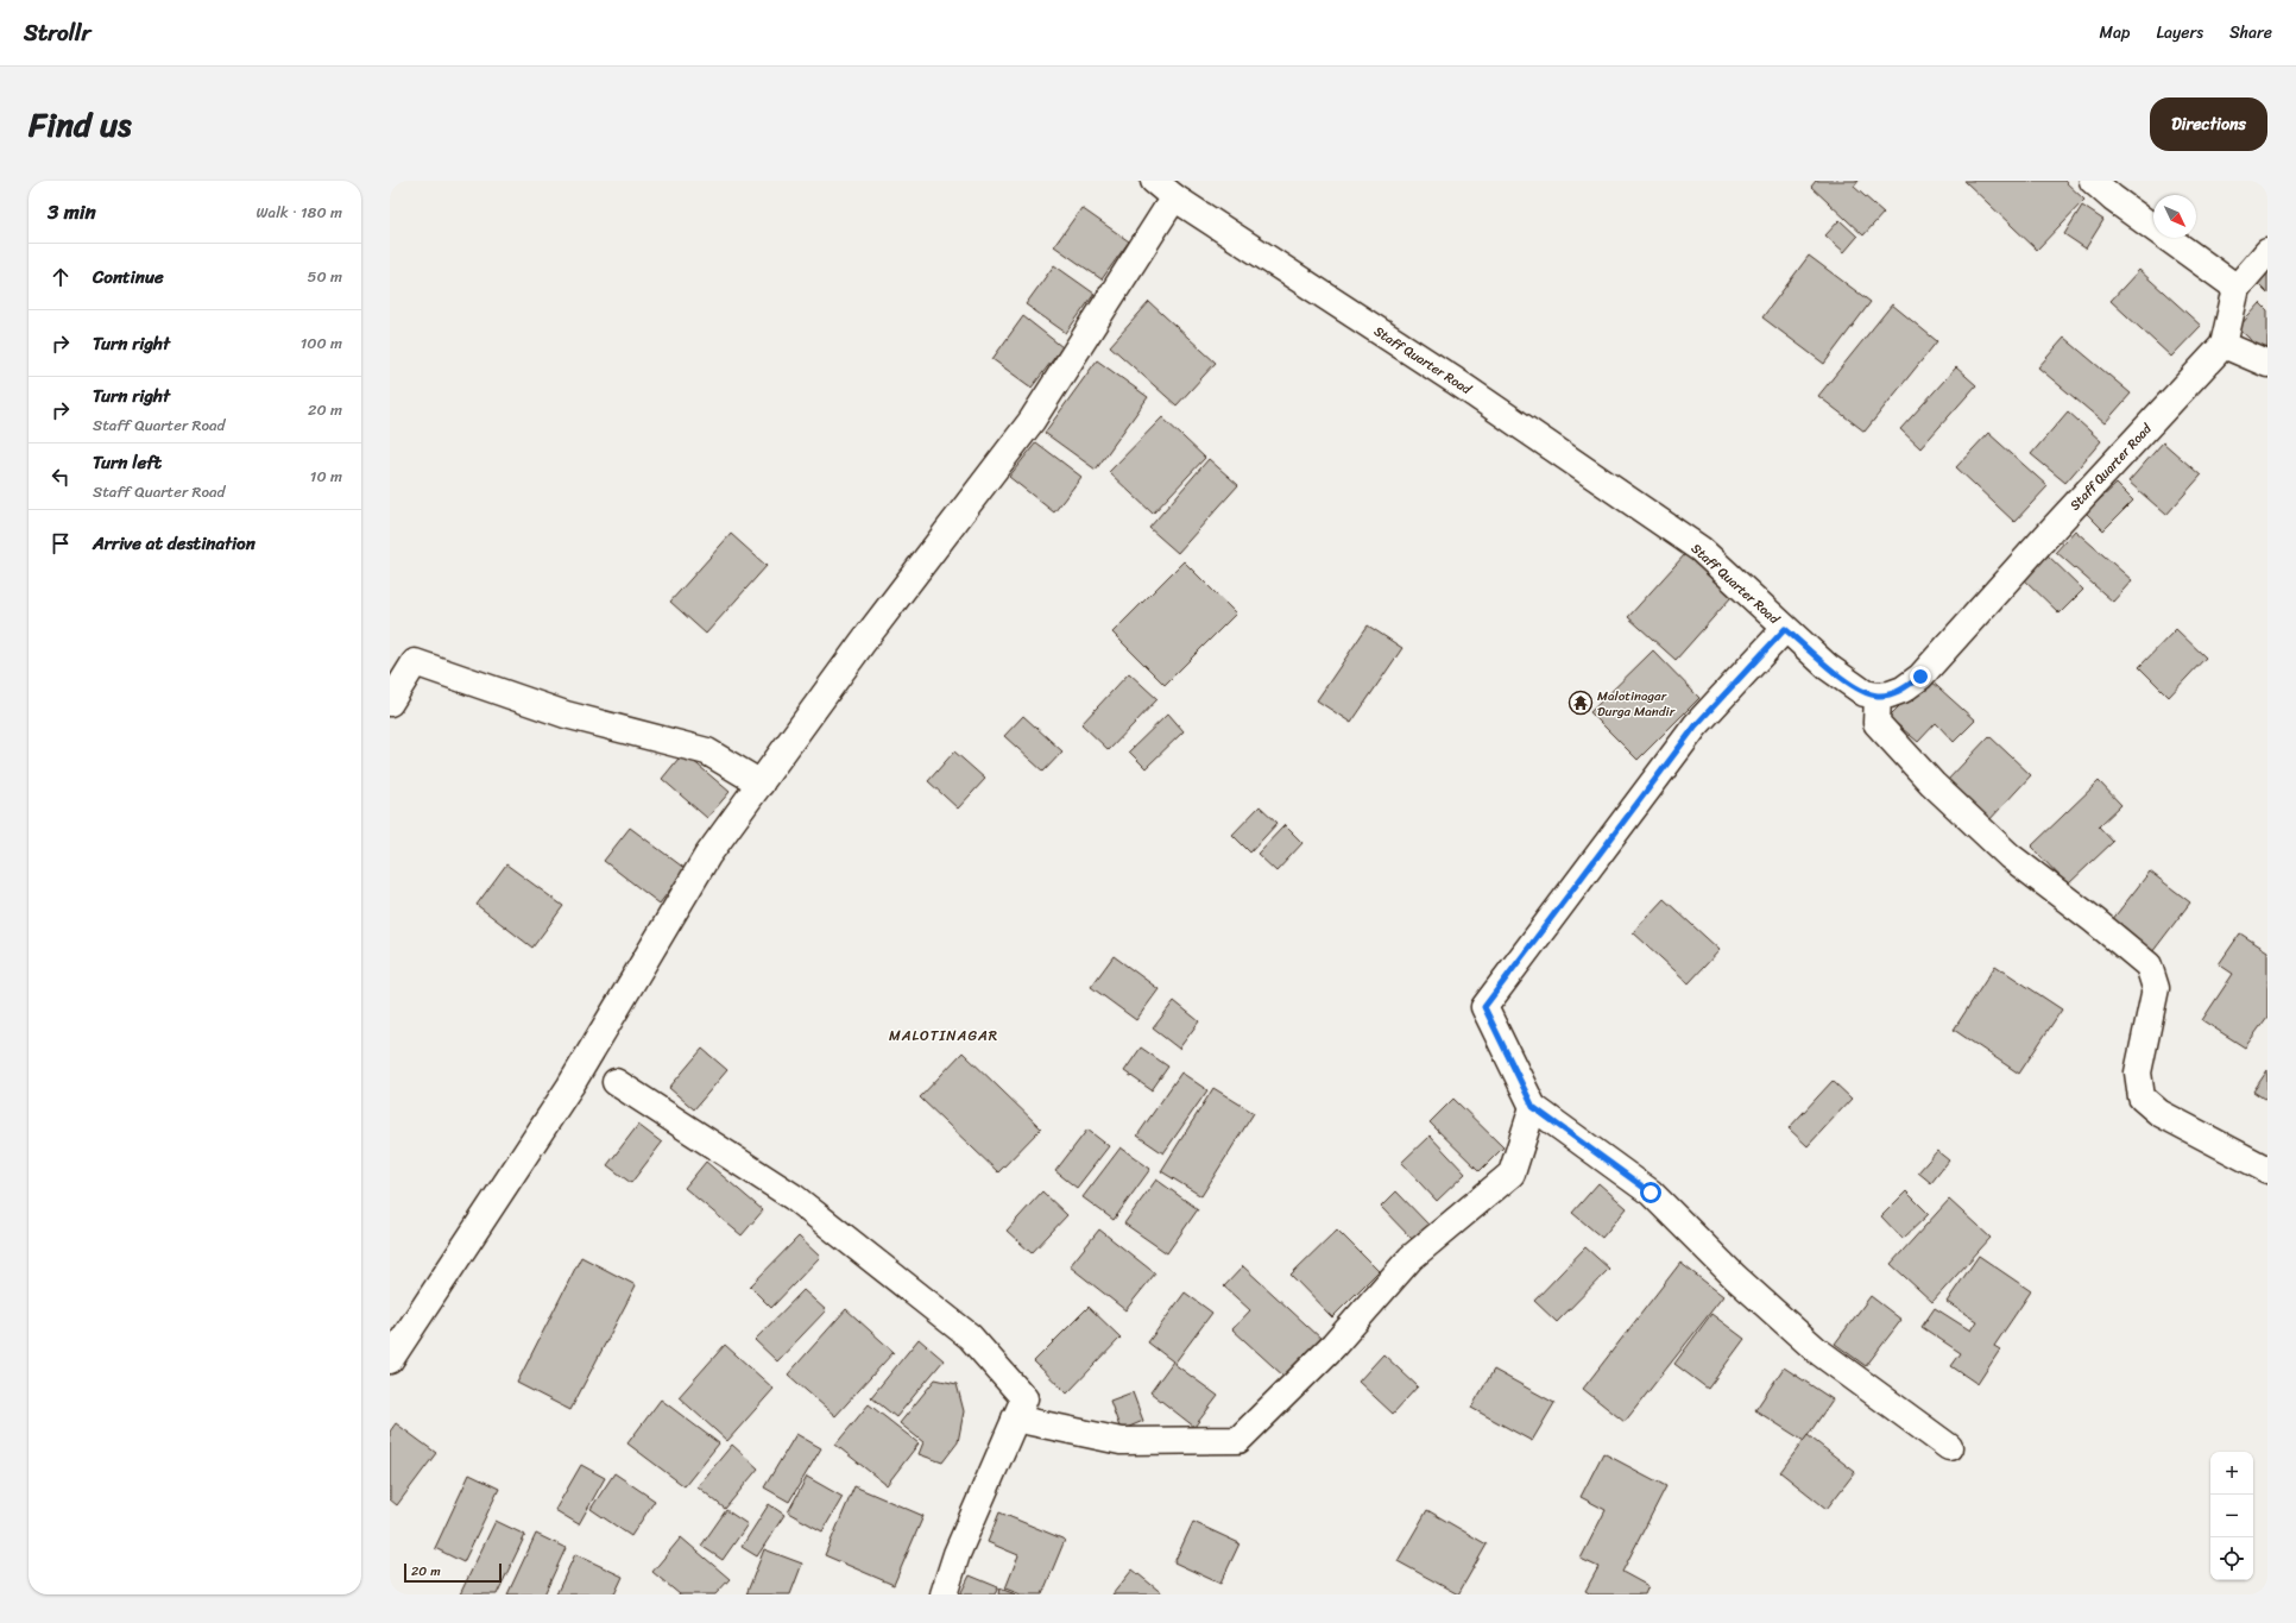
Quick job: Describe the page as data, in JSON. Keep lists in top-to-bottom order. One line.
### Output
{"streets":{"street":["Staff Quarter Road"]},"districts":["MALOTINAGAR"],"places":{"temple":["Malotinagar Durga Mandir"]},"scale_bar":"20 m","north":"bottom right","page":{"header":"Strollr","nav":["Map","Layers","Share"],"title":"Find us","buttons":"Directions","heading":["3 min","Walk · 180 m"],"list":[["Continue","50 m"],["Turn right","100 m"],["Turn right","Staff Quarter Road","20 m"],["Turn left","Staff Quarter Road","10 m"],"Arrive at destination"],"map_buttons":["+","−"],"scale":"20 m"}}
